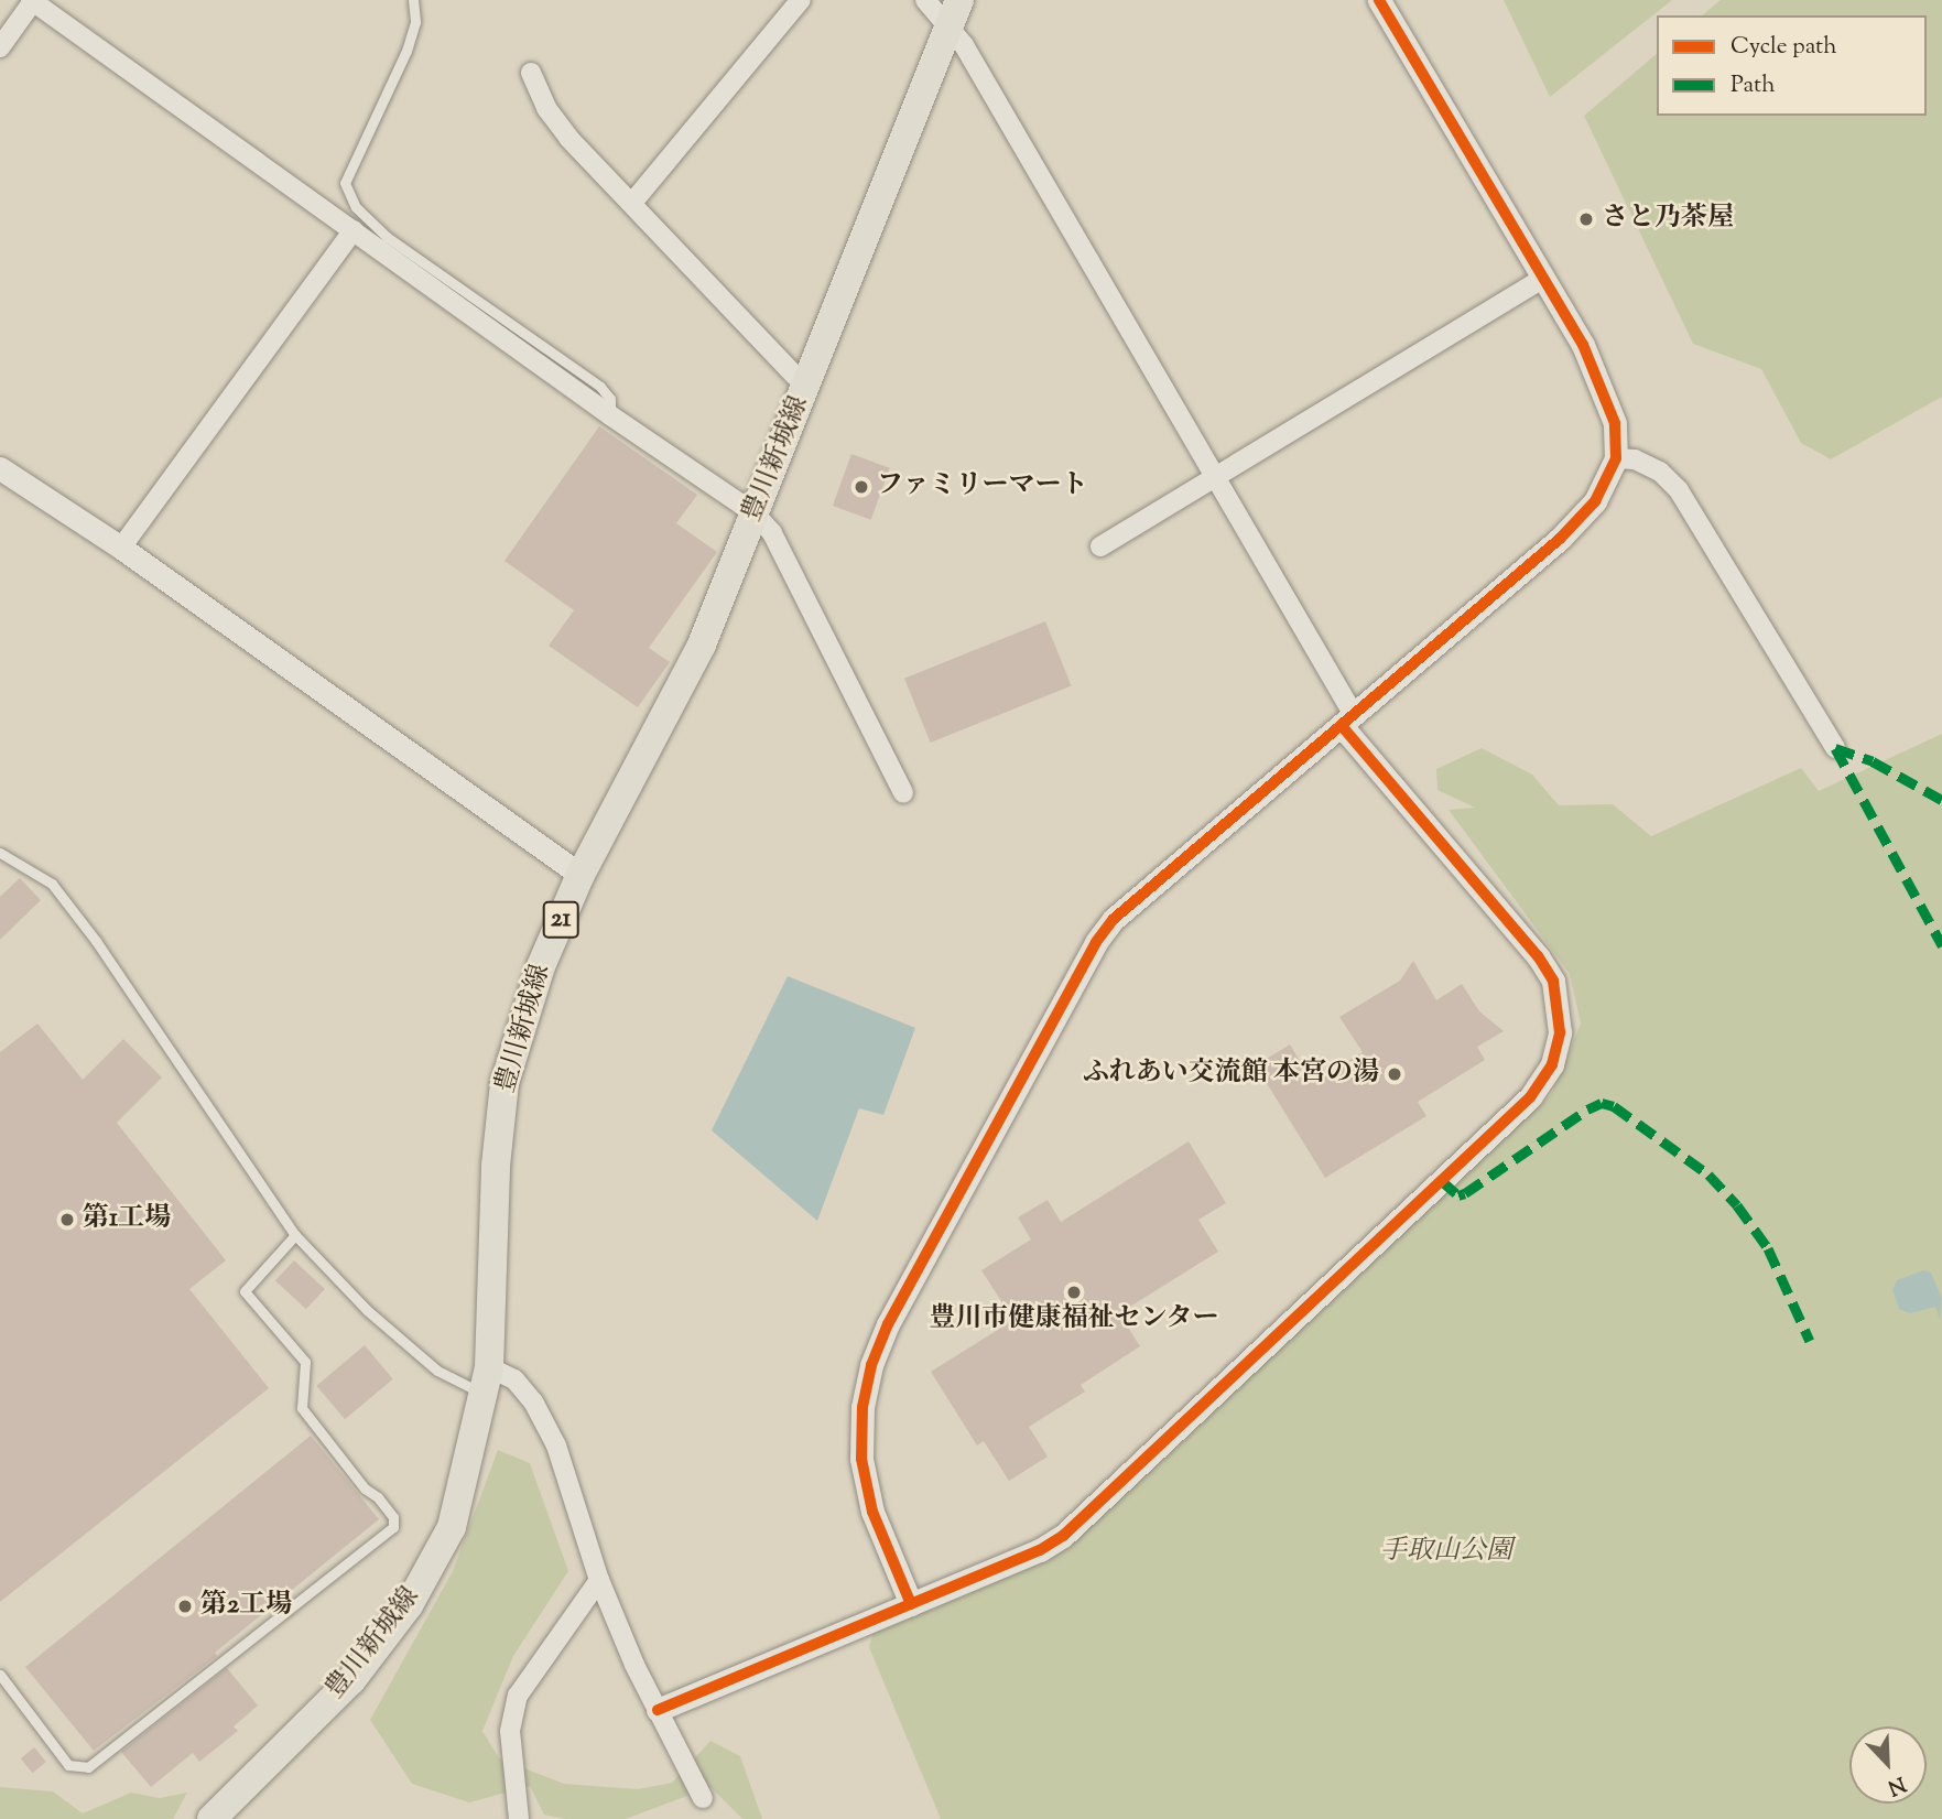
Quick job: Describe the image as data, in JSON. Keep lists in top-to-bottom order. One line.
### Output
{"streets":{"main road":["豊川新城線","21"]},"parks":["手取山公園"],"places":["さと乃茶屋","ファミリーマート","ふれあい交流館 本宮の湯","第1工場","豊川市健康福祉センター","第2工場"],"legend":["Cycle path","Path"],"north":"bottom right"}
